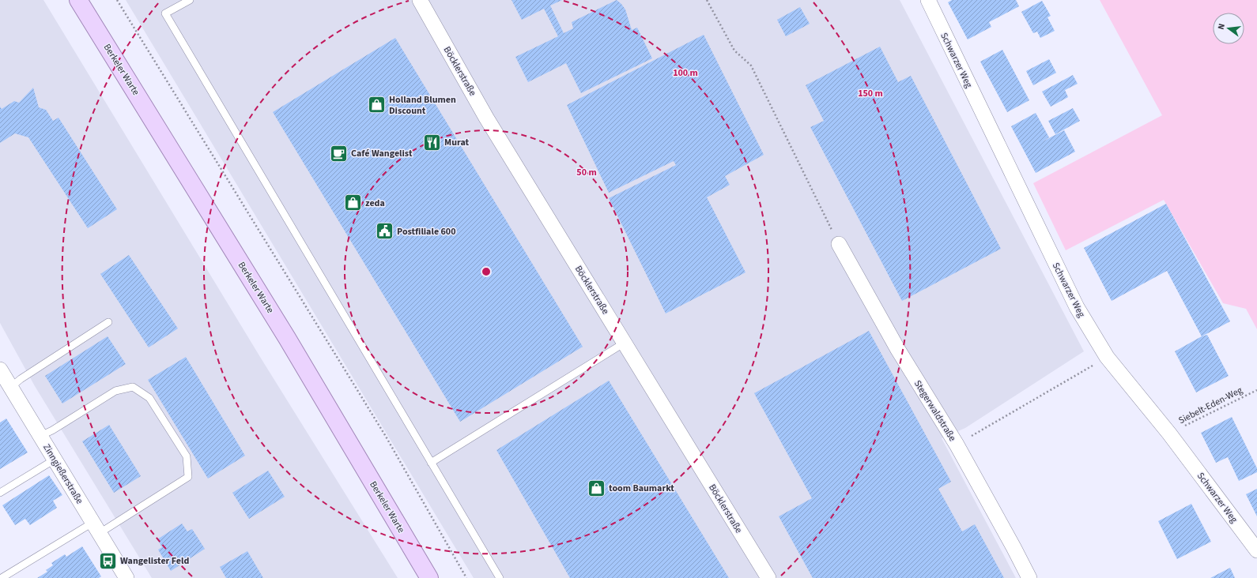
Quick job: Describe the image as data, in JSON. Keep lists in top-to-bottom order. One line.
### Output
{"streets":{"main road":["Berkeler Warte"],"street":["Schwarzer Weg","Böcklerstraße","Stegerwaldstraße","Zinngießerstraße"],"path":["Siebelt-Eden-Weg"]},"crossings":[["Schwarzer Weg","Siebelt-Eden-Weg"]],"places":{"shop":["Holland Blumen Discount","zeda","toom Baumarkt"],"restaurant":["Murat"],"cafe":["Café Wangelist"],"public building":["Postfiliale 600"],"bus stop":["Wangelister Feld"]},"north":"left","rings":["100 m","150 m","50 m"]}
